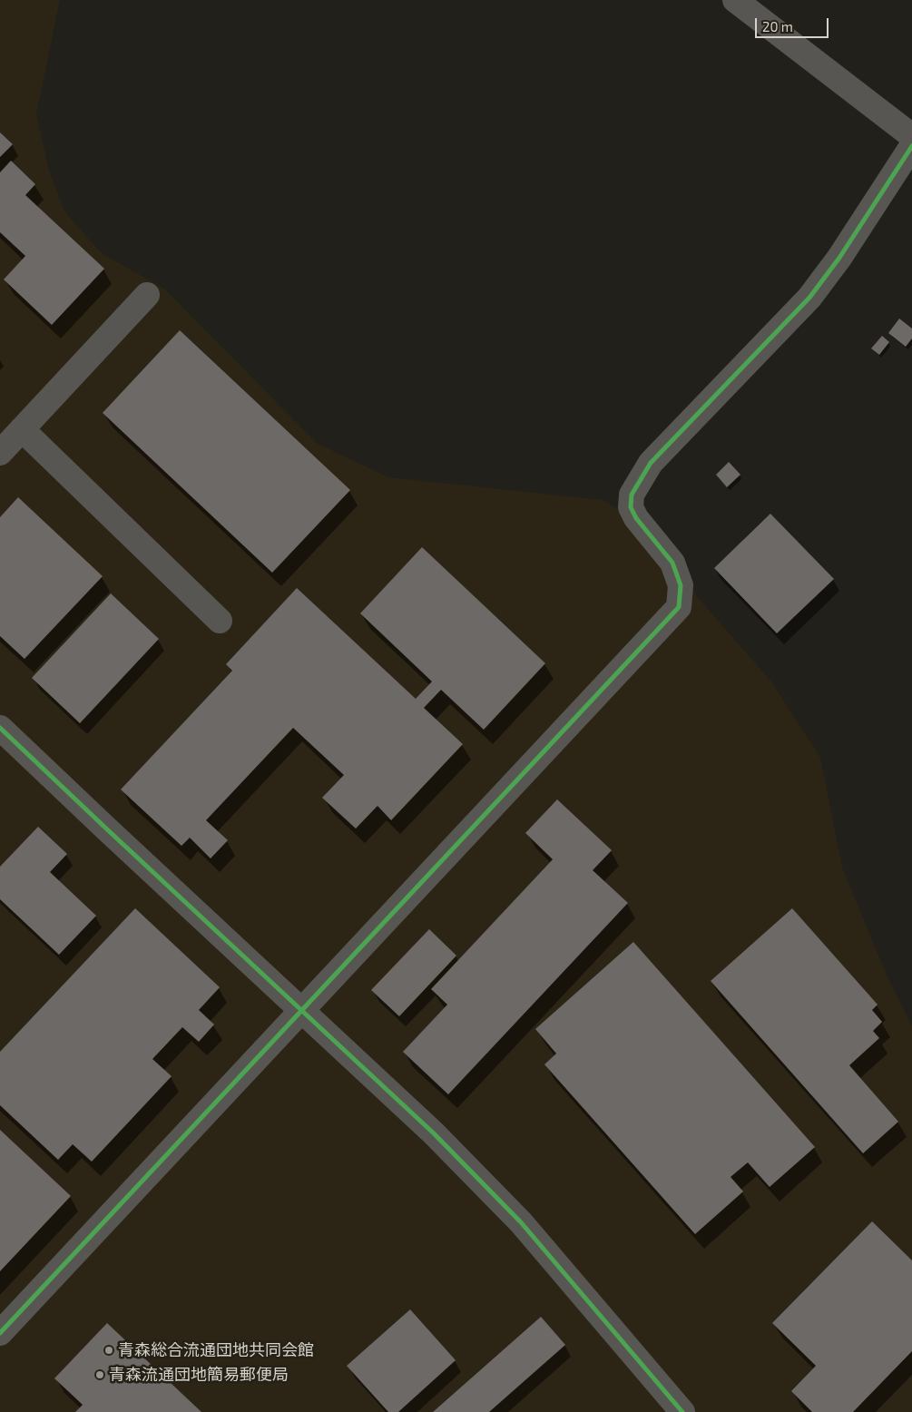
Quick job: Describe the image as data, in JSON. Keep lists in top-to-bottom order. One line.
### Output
{"places":["青森総合流通団地共同会館","青森流通団地簡易郵便局"],"scale_bar":"20 m"}
